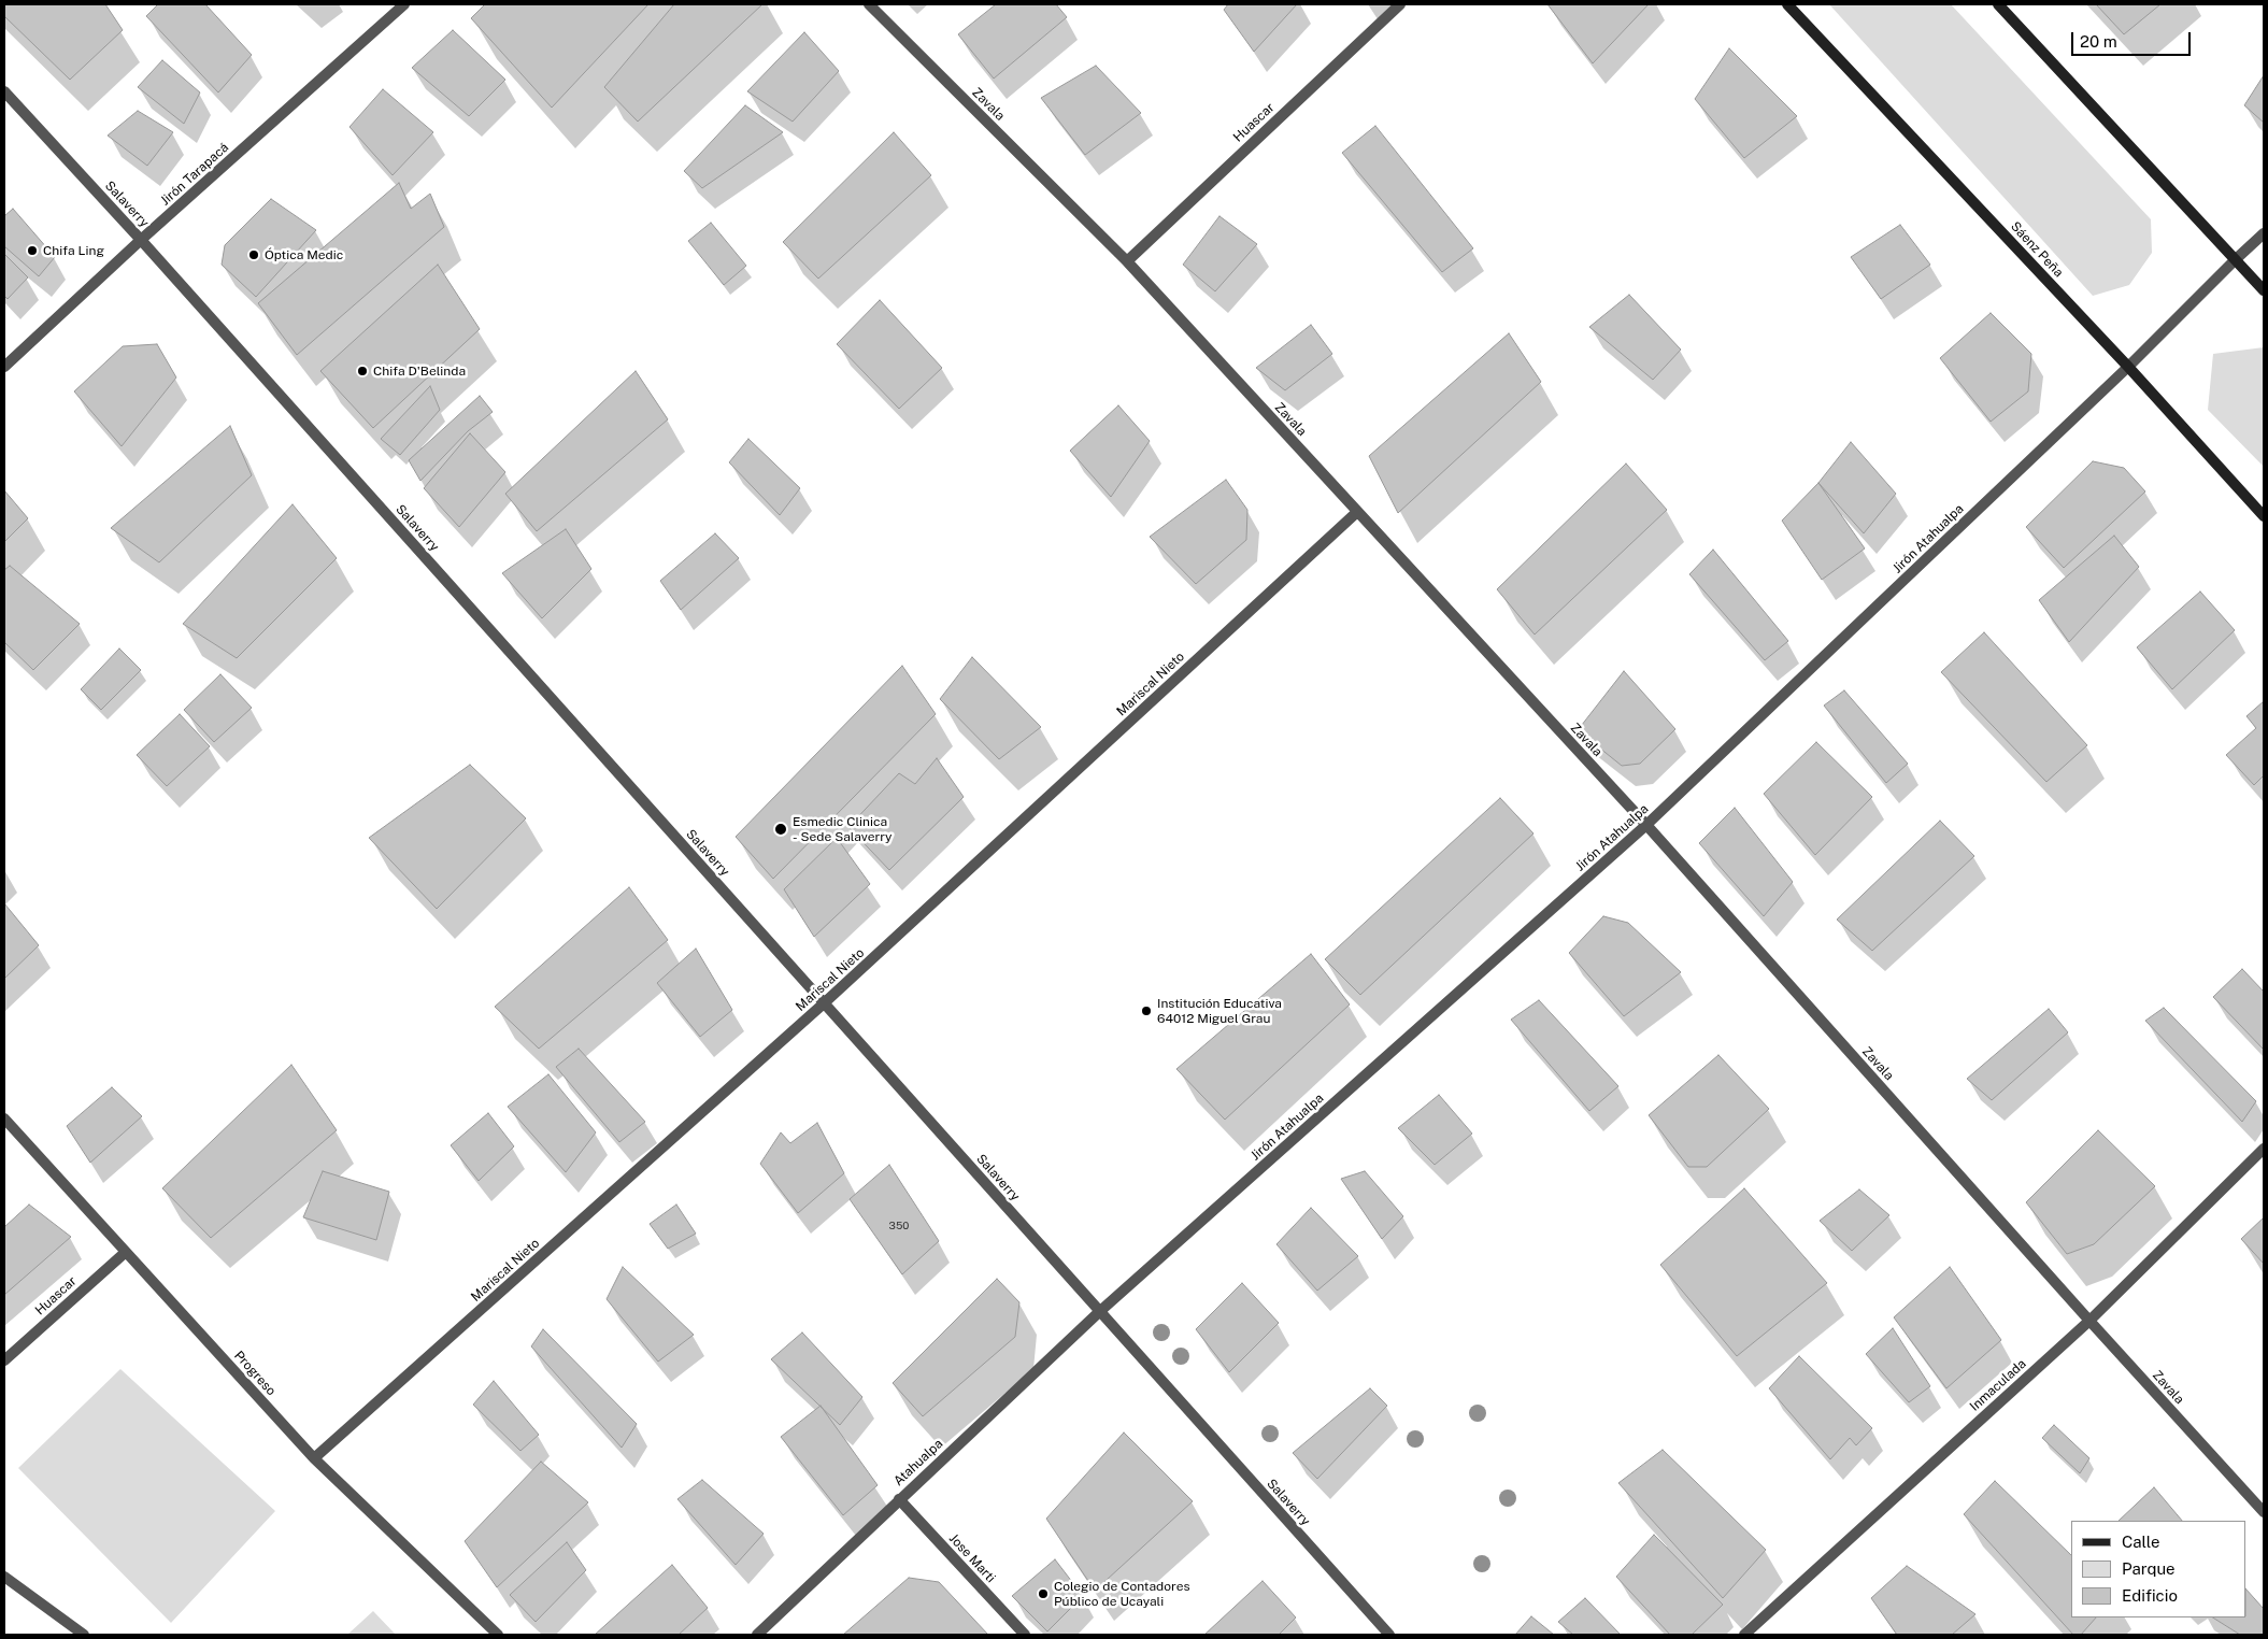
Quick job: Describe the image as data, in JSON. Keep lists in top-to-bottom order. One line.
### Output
{"streets":{"main road":["Sáenz Peña"],"street":["Zavala","Huascar","Jirón Tarapacá","Salaverry","Jirón Atahualpa","Mariscal Nieto","Progreso","Inmaculada","Atahualpa","Jose Marti"]},"crossings":[["Zavala","Huascar"],["Zavala","Jirón Atahualpa"],["Zavala","Mariscal Nieto"],["Zavala","Inmaculada"],["Huascar","Progreso"],["Jirón Tarapacá","Salaverry"],["Salaverry","Jirón Atahualpa"],["Salaverry","Mariscal Nieto"],["Salaverry","Atahualpa"],["Sáenz Peña","Jirón Atahualpa"],["Jirón Atahualpa","Atahualpa"],["Mariscal Nieto","Progreso"],["Atahualpa","Jose Marti"]],"places":["Chifa Ling","Óptica Medic","Chifa D'Belinda","Esmedic Clinica - Sede Salaverry","Institución Educativa 64012 Miguel Grau","Colegio de Contadores Público de Ucayali"],"house_numbers":["350"],"legend":["Calle","Parque","Edificio"],"scale_bar":"20 m"}
